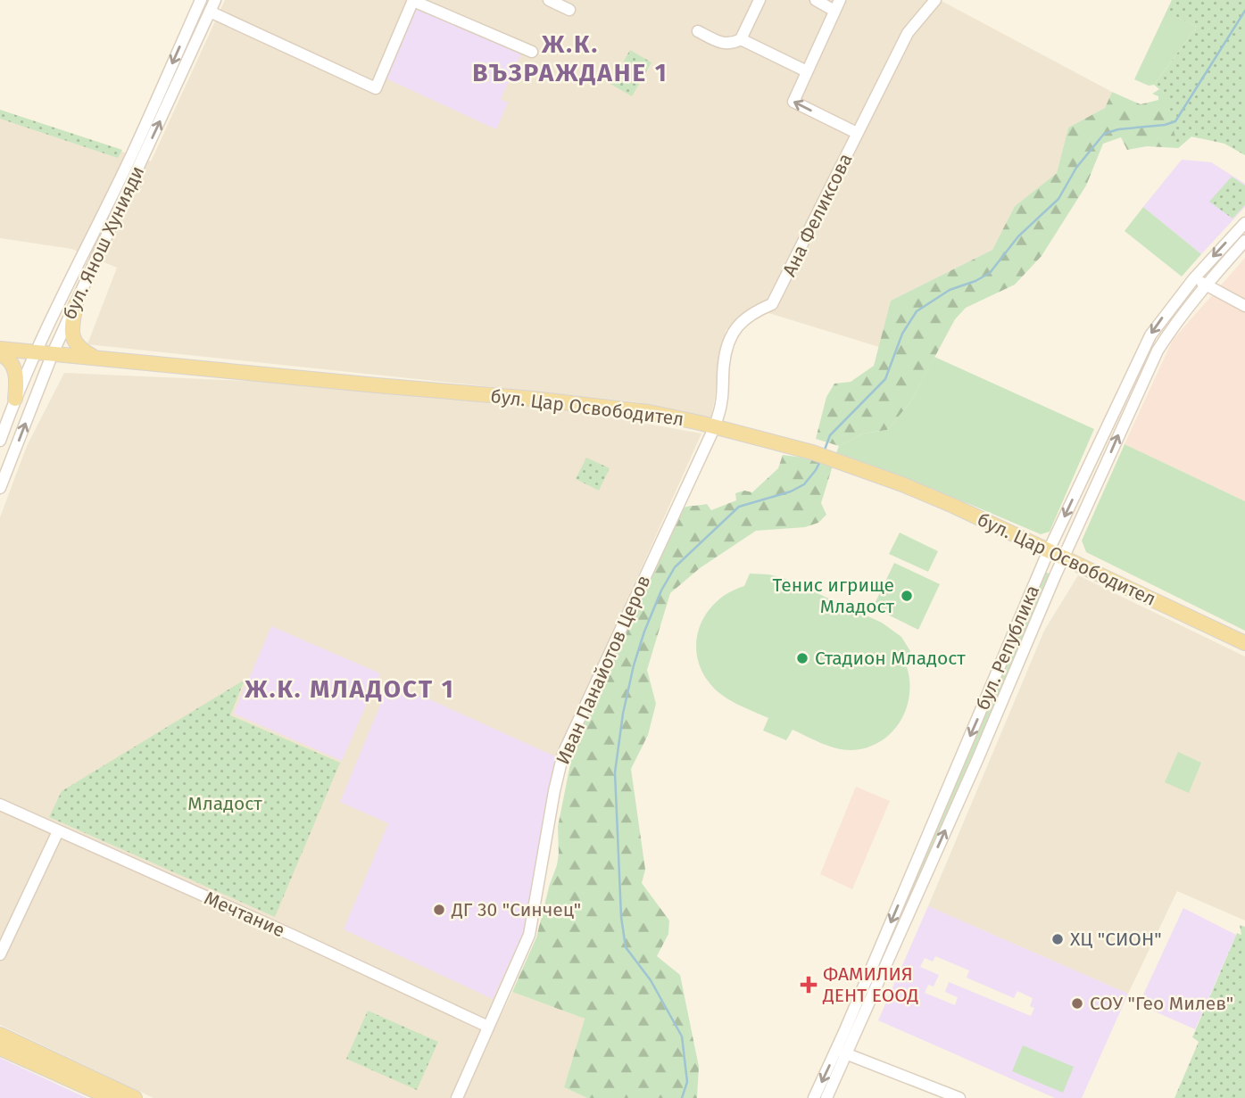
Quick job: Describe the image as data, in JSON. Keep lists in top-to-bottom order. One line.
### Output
{"streets":{"main road":["бул. Цар Освободител"],"street":["Ана Феликсова","бул. Янош Хунияди","бул. Република","Иван Панайотов Церов","Мечтание"]},"crossings":[["Ана Феликсова","бул. Цар Освободител"],["Ана Феликсова","Иван Панайотов Церов"],["бул. Янош Хунияди","бул. Цар Освободител"],["бул. Цар Освободител","бул. Република"],["бул. Цар Освободител","Иван Панайотов Церов"],["Иван Панайотов Церов","Мечтание"]],"districts":["Ж.К. ВЪЗРАЖДАНЕ 1","Ж.К. МЛАДОСТ 1"],"parks":["Младост"],"places":{"other":["Тенис игрище Младост","Стадион Младост","ДГ 30 \"Синчец\"","ХЦ \"СИОН\"","СОУ \"Гео Милев\""],"health":["ФАМИЛИЯ ДЕНТ ЕООД"]}}
